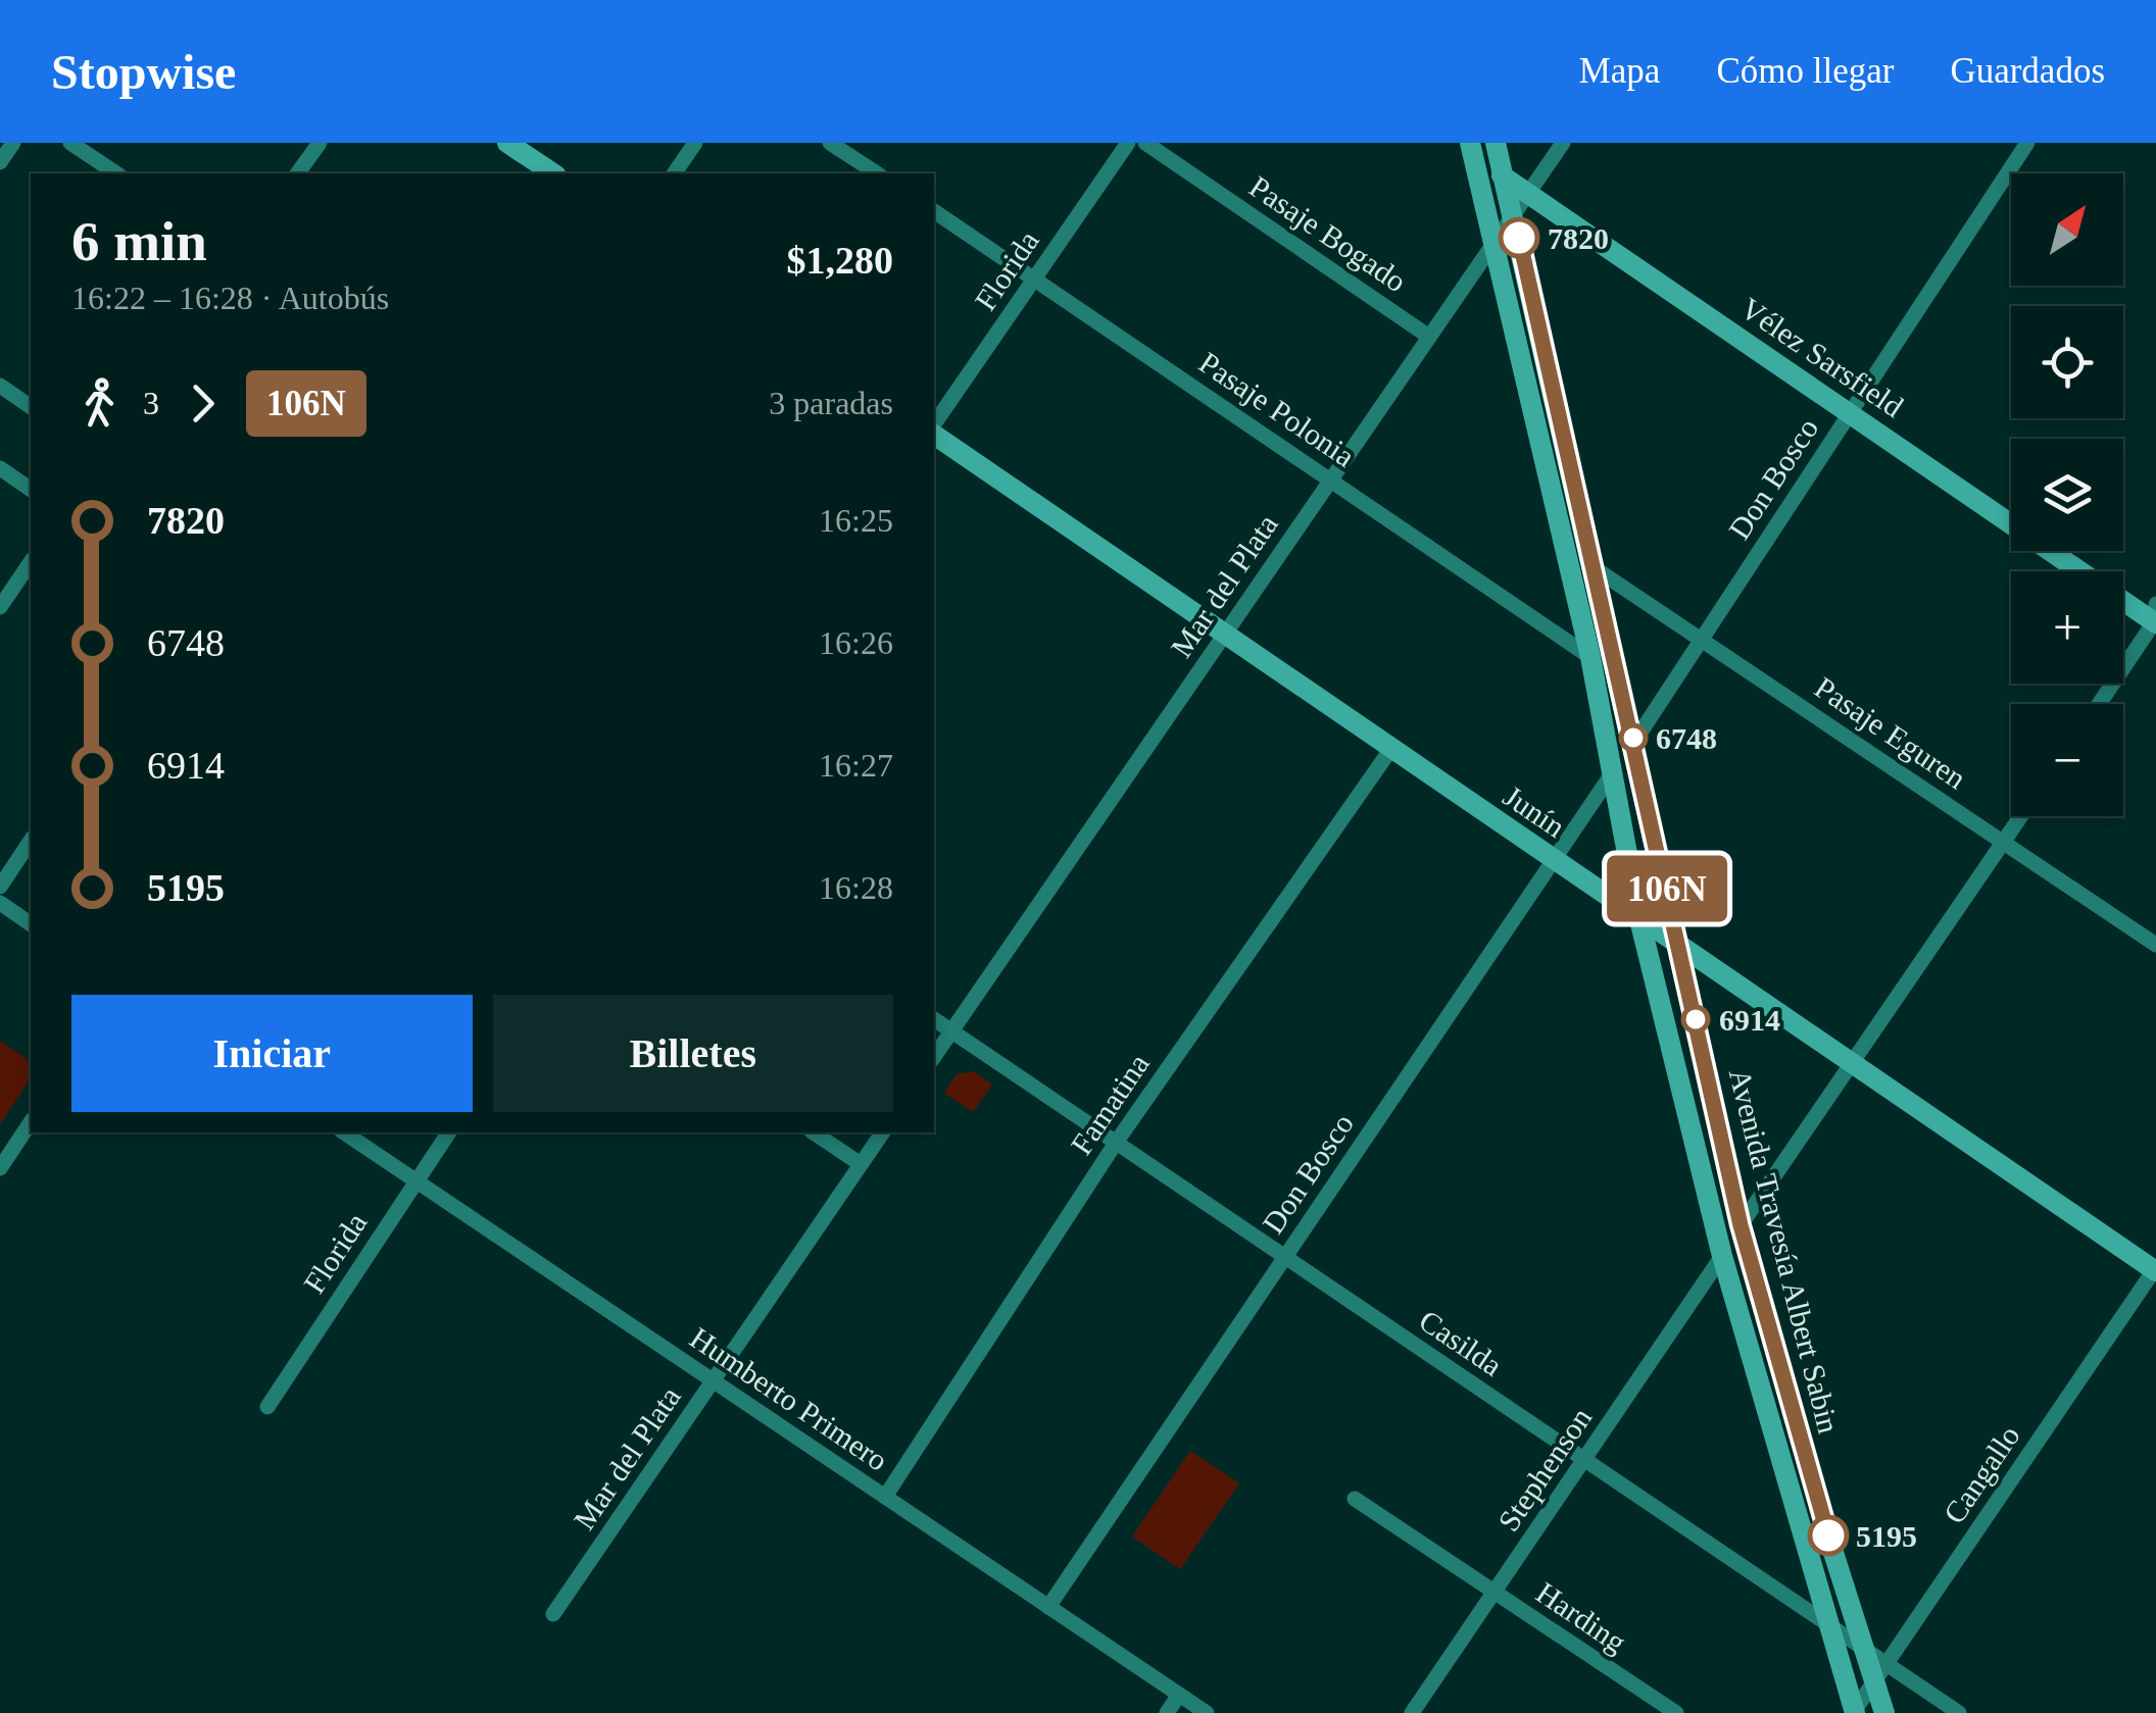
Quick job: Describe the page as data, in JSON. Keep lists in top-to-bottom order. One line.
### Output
{"streets":{"main road":["Vélez Sarsfield","Junín","Avenida Travesía Albert Sabin"],"street":["Pasaje Bogado","Florida","Pasaje Polonia","Don Bosco","Mar del Plata","Pasaje Eguren","Famatina","Casilda","Humberto Primero","Stephenson","Cangallo","Harding"]},"crossings":[["Pasaje Bogado","Mar del Plata"],["Florida","Pasaje Polonia"],["Florida","Humberto Primero"],["Vélez Sarsfield","Don Bosco"],["Vélez Sarsfield","Mar del Plata"],["Vélez Sarsfield","Avenida Travesía Albert Sabin"],["Pasaje Polonia","Mar del Plata"],["Pasaje Polonia","Avenida Travesía Albert Sabin"],["Don Bosco","Pasaje Eguren"],["Don Bosco","Junín"],["Don Bosco","Avenida Travesía Albert Sabin"],["Don Bosco","Casilda"],["Don Bosco","Humberto Primero"],["Mar del Plata","Junín"],["Mar del Plata","Avenida Travesía Albert Sabin"],["Mar del Plata","Casilda"],["Mar del Plata","Humberto Primero"],["Pasaje Eguren","Avenida Travesía Albert Sabin"],["Junín","Famatina"],["Junín","Avenida Travesía Albert Sabin"],["Junín","Cangallo"],["Famatina","Casilda"],["Famatina","Humberto Primero"],["Avenida Travesía Albert Sabin","Casilda"],["Avenida Travesía Albert Sabin","Stephenson"],["Avenida Travesía Albert Sabin","Cangallo"],["Casilda","Stephenson"],["Casilda","Cangallo"],["Stephenson","Harding"]],"places":["7820","6748","6914","5195"],"lines":["bus line 106N"],"north":"top right","page":{"header":"Stopwise","nav":["Mapa","Cómo llegar","Guardados"],"on_map":"106N","map_buttons":["+","−"],"heading":["6 min","16:22 – 16:28 · Autobús","$1,280"],"legs":["3","106N","3 paradas"],"list":[{"name":"7820","value":"16:25"},{"name":"6748","value":"16:26"},{"name":"6914","value":"16:27"},{"name":"5195","value":"16:28"}],"buttons":["Iniciar","Billetes"]}}
